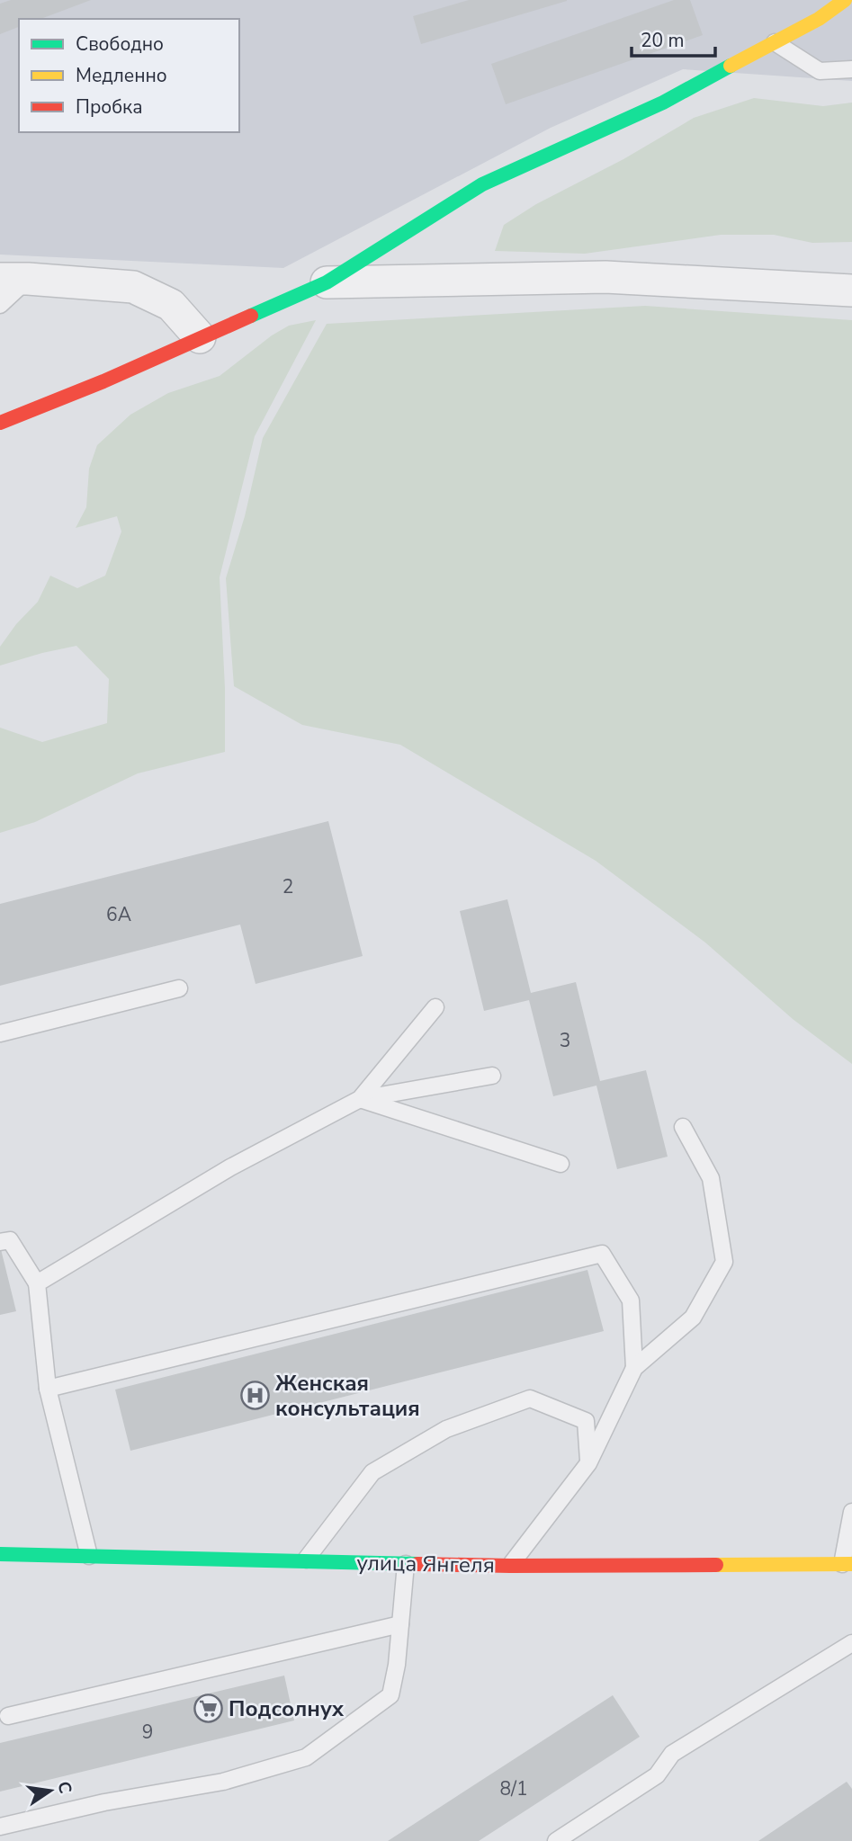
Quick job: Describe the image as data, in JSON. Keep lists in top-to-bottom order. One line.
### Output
{"streets":{"street":["улица Янгеля"]},"places":{"hospital":["Женская консультация"],"supermarket":["Подсолнух"]},"house_numbers":["2","6А","3","9","8/1"],"legend":["Свободно","Медленно","Пробка"],"scale_bar":"20 m","north":"right"}
